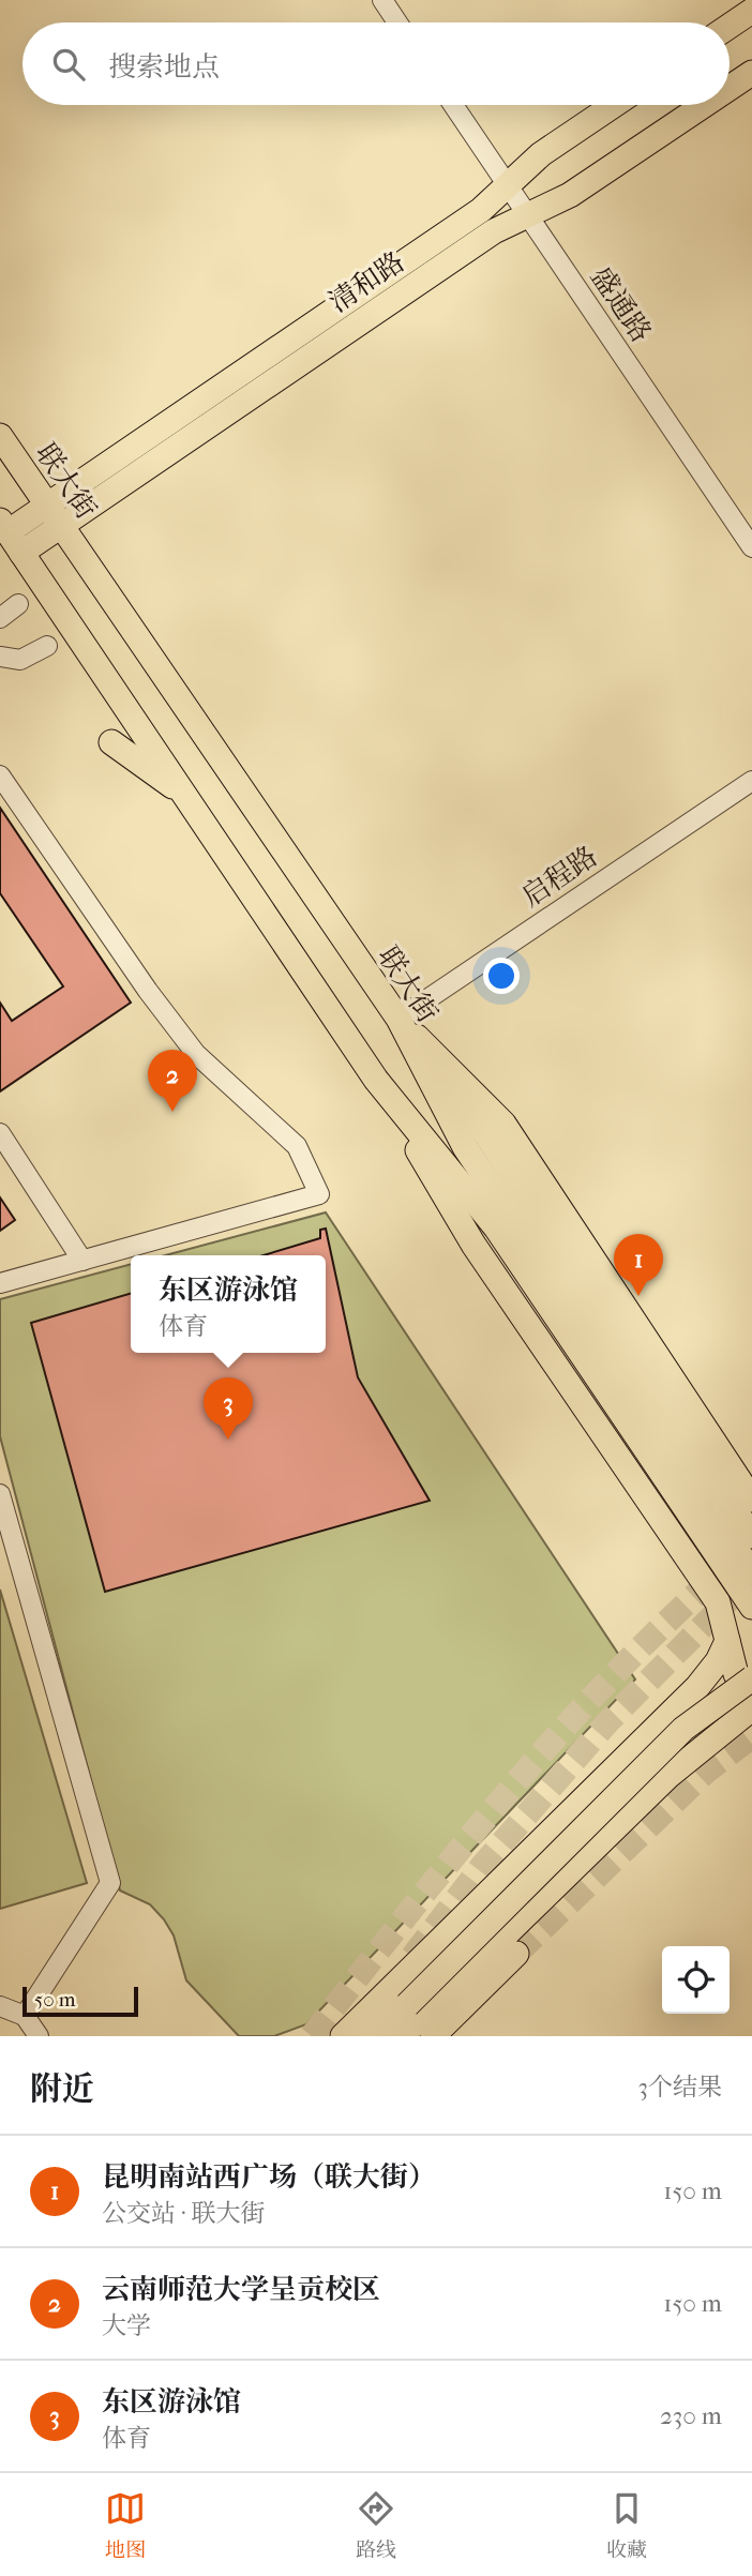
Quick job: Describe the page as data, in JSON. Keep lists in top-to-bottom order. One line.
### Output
{"streets":{"main road":["清和路","联大街"],"street":["盛通路","启程路"]},"crossings":[["清和路","盛通路"],["清和路","联大街"],["联大街","启程路"]],"scale_bar":"50 m","page":{"search":"搜索地点","pins":["2","1","3"],"popup":["东区游泳馆","体育"],"scale":"50 m","heading":["附近","3个结果"],"list":[{"mark":"1","name":"昆明南站西广场（联大街）","note":"公交站 · 联大街","value":"150 m"},{"mark":"2","name":"云南师范大学呈贡校区","note":"大学","value":"150 m"},{"mark":"3","name":"东区游泳馆","note":"体育","value":"230 m"}],"nav":["地图","路线","收藏"]}}
